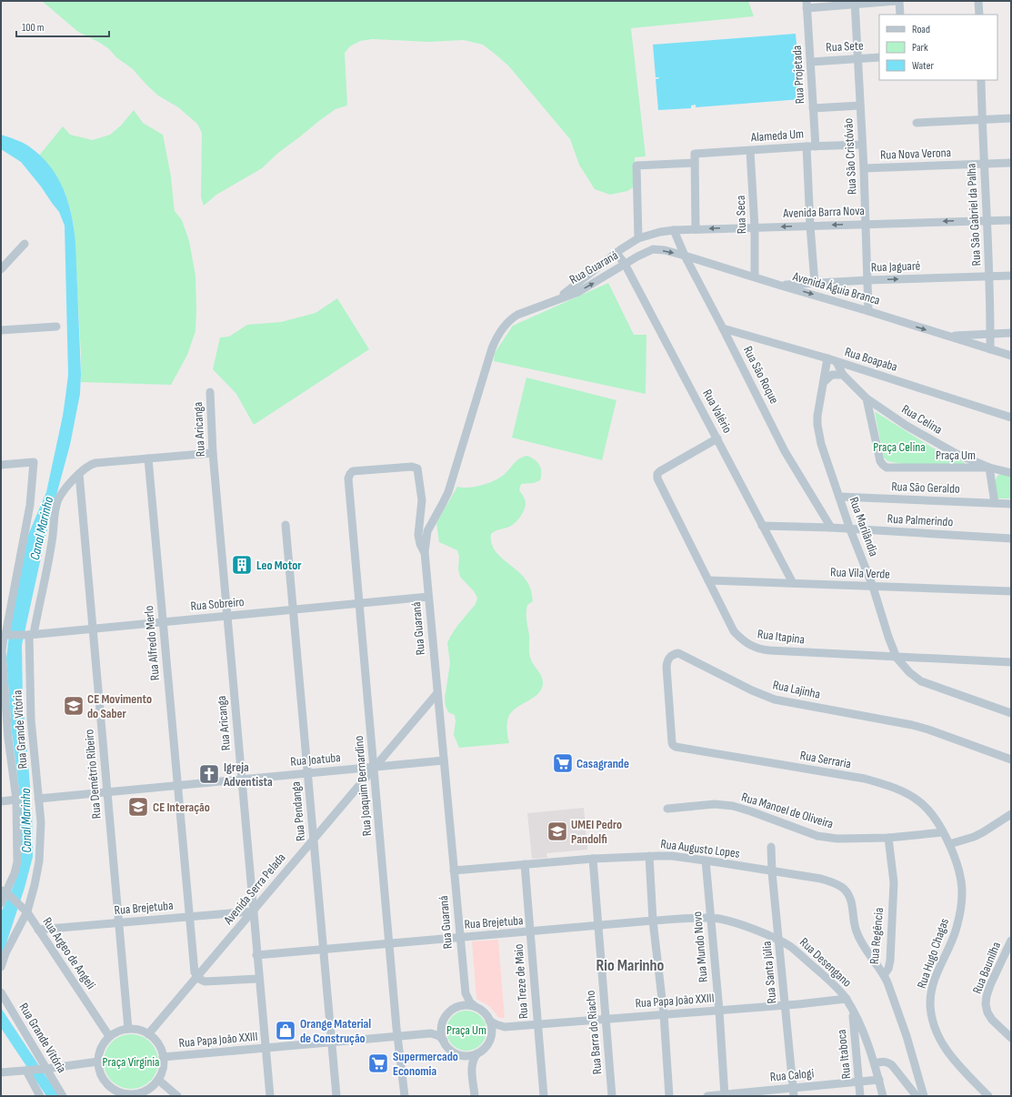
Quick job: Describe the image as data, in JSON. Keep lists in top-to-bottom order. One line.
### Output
{"streets":{"street":["Rua Sete","Rua Projetada","Alameda Um","Rua Nova Verona","Rua São Cristóvão","Avenida Barra Nova","Rua Seca","Rua São Gabriel da Palha","Rua Jaguaré","Rua Guaraná","Avenida Águia Branca","Rua Boapaba","Rua São Roque","Rua Valério","Rua Celina","Rua Aricanga","Praça Um","Rua São Geraldo","Rua Palmerindo","Rua Marilândia","Rua Vila Verde","Rua Sobreiro","Rua Itapina","Rua Alfredo Merlo","Rua Lajinha","Rua Grande Vitória","Rua Joatuba","Rua Serraria","Rua Demétrio Ribeiro","Rua Joaquim Bernardino","Rua Manoel de Oliveira","Rua Pendanga","Rua Augusto Lopes","Avenida Serra Pelada","Rua Brejetuba","Rua Regência","Rua Mundo Novo","Rua Argeo de Angeli","Rua Hugo Chagas","Rua Desengano","Rua Baunilha","Rua Santa Júlia","Rua Treze de Maio","Rua Papa João XXIII","Rua Barra do Riacho","Rua Itaboca","Rua Calogi"]},"crossings":[["Rua Sete","Rua Projetada"],["Rua Sete","Rua São Cristóvão"],["Rua Projetada","Alameda Um"],["Alameda Um","Rua São Cristóvão"],["Alameda Um","Rua Seca"],["Rua Nova Verona","Rua São Cristóvão"],["Rua Nova Verona","Rua São Gabriel da Palha"],["Rua São Cristóvão","Avenida Barra Nova"],["Rua São Cristóvão","Rua Jaguaré"],["Rua São Cristóvão","Avenida Águia Branca"],["Avenida Barra Nova","Rua Seca"],["Avenida Barra Nova","Rua São Gabriel da Palha"],["Avenida Barra Nova","Rua Guaraná"],["Avenida Barra Nova","Rua São Roque"],["Rua Seca","Avenida Águia Branca"],["Rua São Gabriel da Palha","Rua Jaguaré"],["Rua São Gabriel da Palha","Avenida Águia Branca"],["Rua Jaguaré","Avenida Águia Branca"],["Rua Guaraná","Avenida Águia Branca"],["Rua Guaraná","Rua Valério"],["Rua Guaraná","Rua Sobreiro"],["Rua Guaraná","Rua Joatuba"],["Rua Guaraná","Rua Joaquim Bernardino"],["Rua Guaraná","Rua Augusto Lopes"],["Rua Guaraná","Avenida Serra Pelada"],["Rua Guaraná","Rua Brejetuba"],["Rua Guaraná","Rua Papa João XXIII"],["Avenida Águia Branca","Rua São Roque"],["Rua Boapaba","Rua São Roque"],["Rua Boapaba","Rua Celina"],["Rua Boapaba","Rua Marilândia"],["Rua São Roque","Rua Palmerindo"],["Rua Valério","Rua Palmerindo"],["Rua Valério","Rua Vila Verde"],["Rua Valério","Rua Itapina"],["Rua Celina","Praça Um"],["Rua Aricanga","Rua Sobreiro"],["Rua Aricanga","Rua Grande Vitória"],["Rua Aricanga","Rua Joatuba"],["Rua Aricanga","Avenida Serra Pelada"],["Rua Aricanga","Rua Brejetuba"],["Rua Aricanga","Rua Papa João XXIII"],["Rua São Geraldo","Rua Marilândia"],["Rua Palmerindo","Rua Marilândia"],["Rua Marilândia","Rua Vila Verde"],["Rua Marilândia","Rua Itapina"],["Rua Vila Verde","Rua Itapina"],["Rua Sobreiro","Rua Alfredo Merlo"],["Rua Sobreiro","Rua Grande Vitória"],["Rua Sobreiro","Rua Demétrio Ribeiro"],["Rua Sobreiro","Rua Joaquim Bernardino"],["Rua Sobreiro","Rua Pendanga"],["Rua Alfredo Merlo","Rua Grande Vitória"],["Rua Alfredo Merlo","Rua Joatuba"],["Rua Alfredo Merlo","Avenida Serra Pelada"],["Rua Alfredo Merlo","Rua Brejetuba"],["Rua Lajinha","Rua Serraria"],["Rua Grande Vitória","Rua Joatuba"],["Rua Grande Vitória","Rua Demétrio Ribeiro"],["Rua Grande Vitória","Rua Argeo de Angeli"],["Rua Joatuba","Rua Demétrio Ribeiro"],["Rua Joatuba","Rua Joaquim Bernardino"],["Rua Joatuba","Rua Pendanga"],["Rua Joatuba","Avenida Serra Pelada"],["Rua Serraria","Rua Manoel de Oliveira"],["Rua Serraria","Rua Hugo Chagas"],["Rua Demétrio Ribeiro","Avenida Serra Pelada"],["Rua Demétrio Ribeiro","Rua Brejetuba"],["Rua Demétrio Ribeiro","Rua Argeo de Angeli"],["Rua Demétrio Ribeiro","Rua Papa João XXIII"],["Rua Joaquim Bernardino","Avenida Serra Pelada"],["Rua Joaquim Bernardino","Rua Brejetuba"],["Rua Joaquim Bernardino","Rua Papa João XXIII"],["Rua Manoel de Oliveira","Rua Regência"],["Rua Pendanga","Avenida Serra Pelada"],["Rua Pendanga","Rua Brejetuba"],["Rua Pendanga","Rua Papa João XXIII"],["Rua Augusto Lopes","Rua Regência"],["Rua Augusto Lopes","Rua Mundo Novo"],["Rua Augusto Lopes","Rua Santa Júlia"],["Rua Augusto Lopes","Rua Treze de Maio"],["Rua Augusto Lopes","Rua Barra do Riacho"],["Avenida Serra Pelada","Rua Brejetuba"],["Avenida Serra Pelada","Rua Argeo de Angeli"],["Avenida Serra Pelada","Rua Papa João XXIII"],["Rua Brejetuba","Rua Mundo Novo"],["Rua Brejetuba","Rua Argeo de Angeli"],["Rua Brejetuba","Rua Desengano"],["Rua Brejetuba","Rua Treze de Maio"],["Rua Brejetuba","Rua Barra do Riacho"],["Rua Mundo Novo","Rua Desengano"],["Rua Mundo Novo","Rua Papa João XXIII"],["Rua Mundo Novo","Rua Calogi"],["Rua Argeo de Angeli","Rua Papa João XXIII"],["Rua Desengano","Rua Santa Júlia"],["Rua Desengano","Rua Papa João XXIII"],["Rua Desengano","Rua Itaboca"],["Rua Desengano","Rua Calogi"],["Rua Santa Júlia","Rua Papa João XXIII"],["Rua Santa Júlia","Rua Calogi"],["Rua Treze de Maio","Rua Papa João XXIII"],["Rua Papa João XXIII","Rua Barra do Riacho"],["Rua Itaboca","Rua Calogi"]],"one_way":["Avenida Barra Nova","Avenida Águia Branca"],"districts":["Rio Marinho"],"water":["Canal Marinho"],"parks":["Praça Celina","Praça Um","Praça Virgínia"],"places":{"building":["Leo Motor"],"school or university":["CE Movimento do Saber","CE Interação","UMEI Pedro Pandolfi"],"supermarket":["Casagrande","Supermercado Economia"],"church":["Igreja Adventista"],"shop":["Orange Material de Construção"]},"legend":["Road","Park","Water"],"scale_bar":"100 m"}
